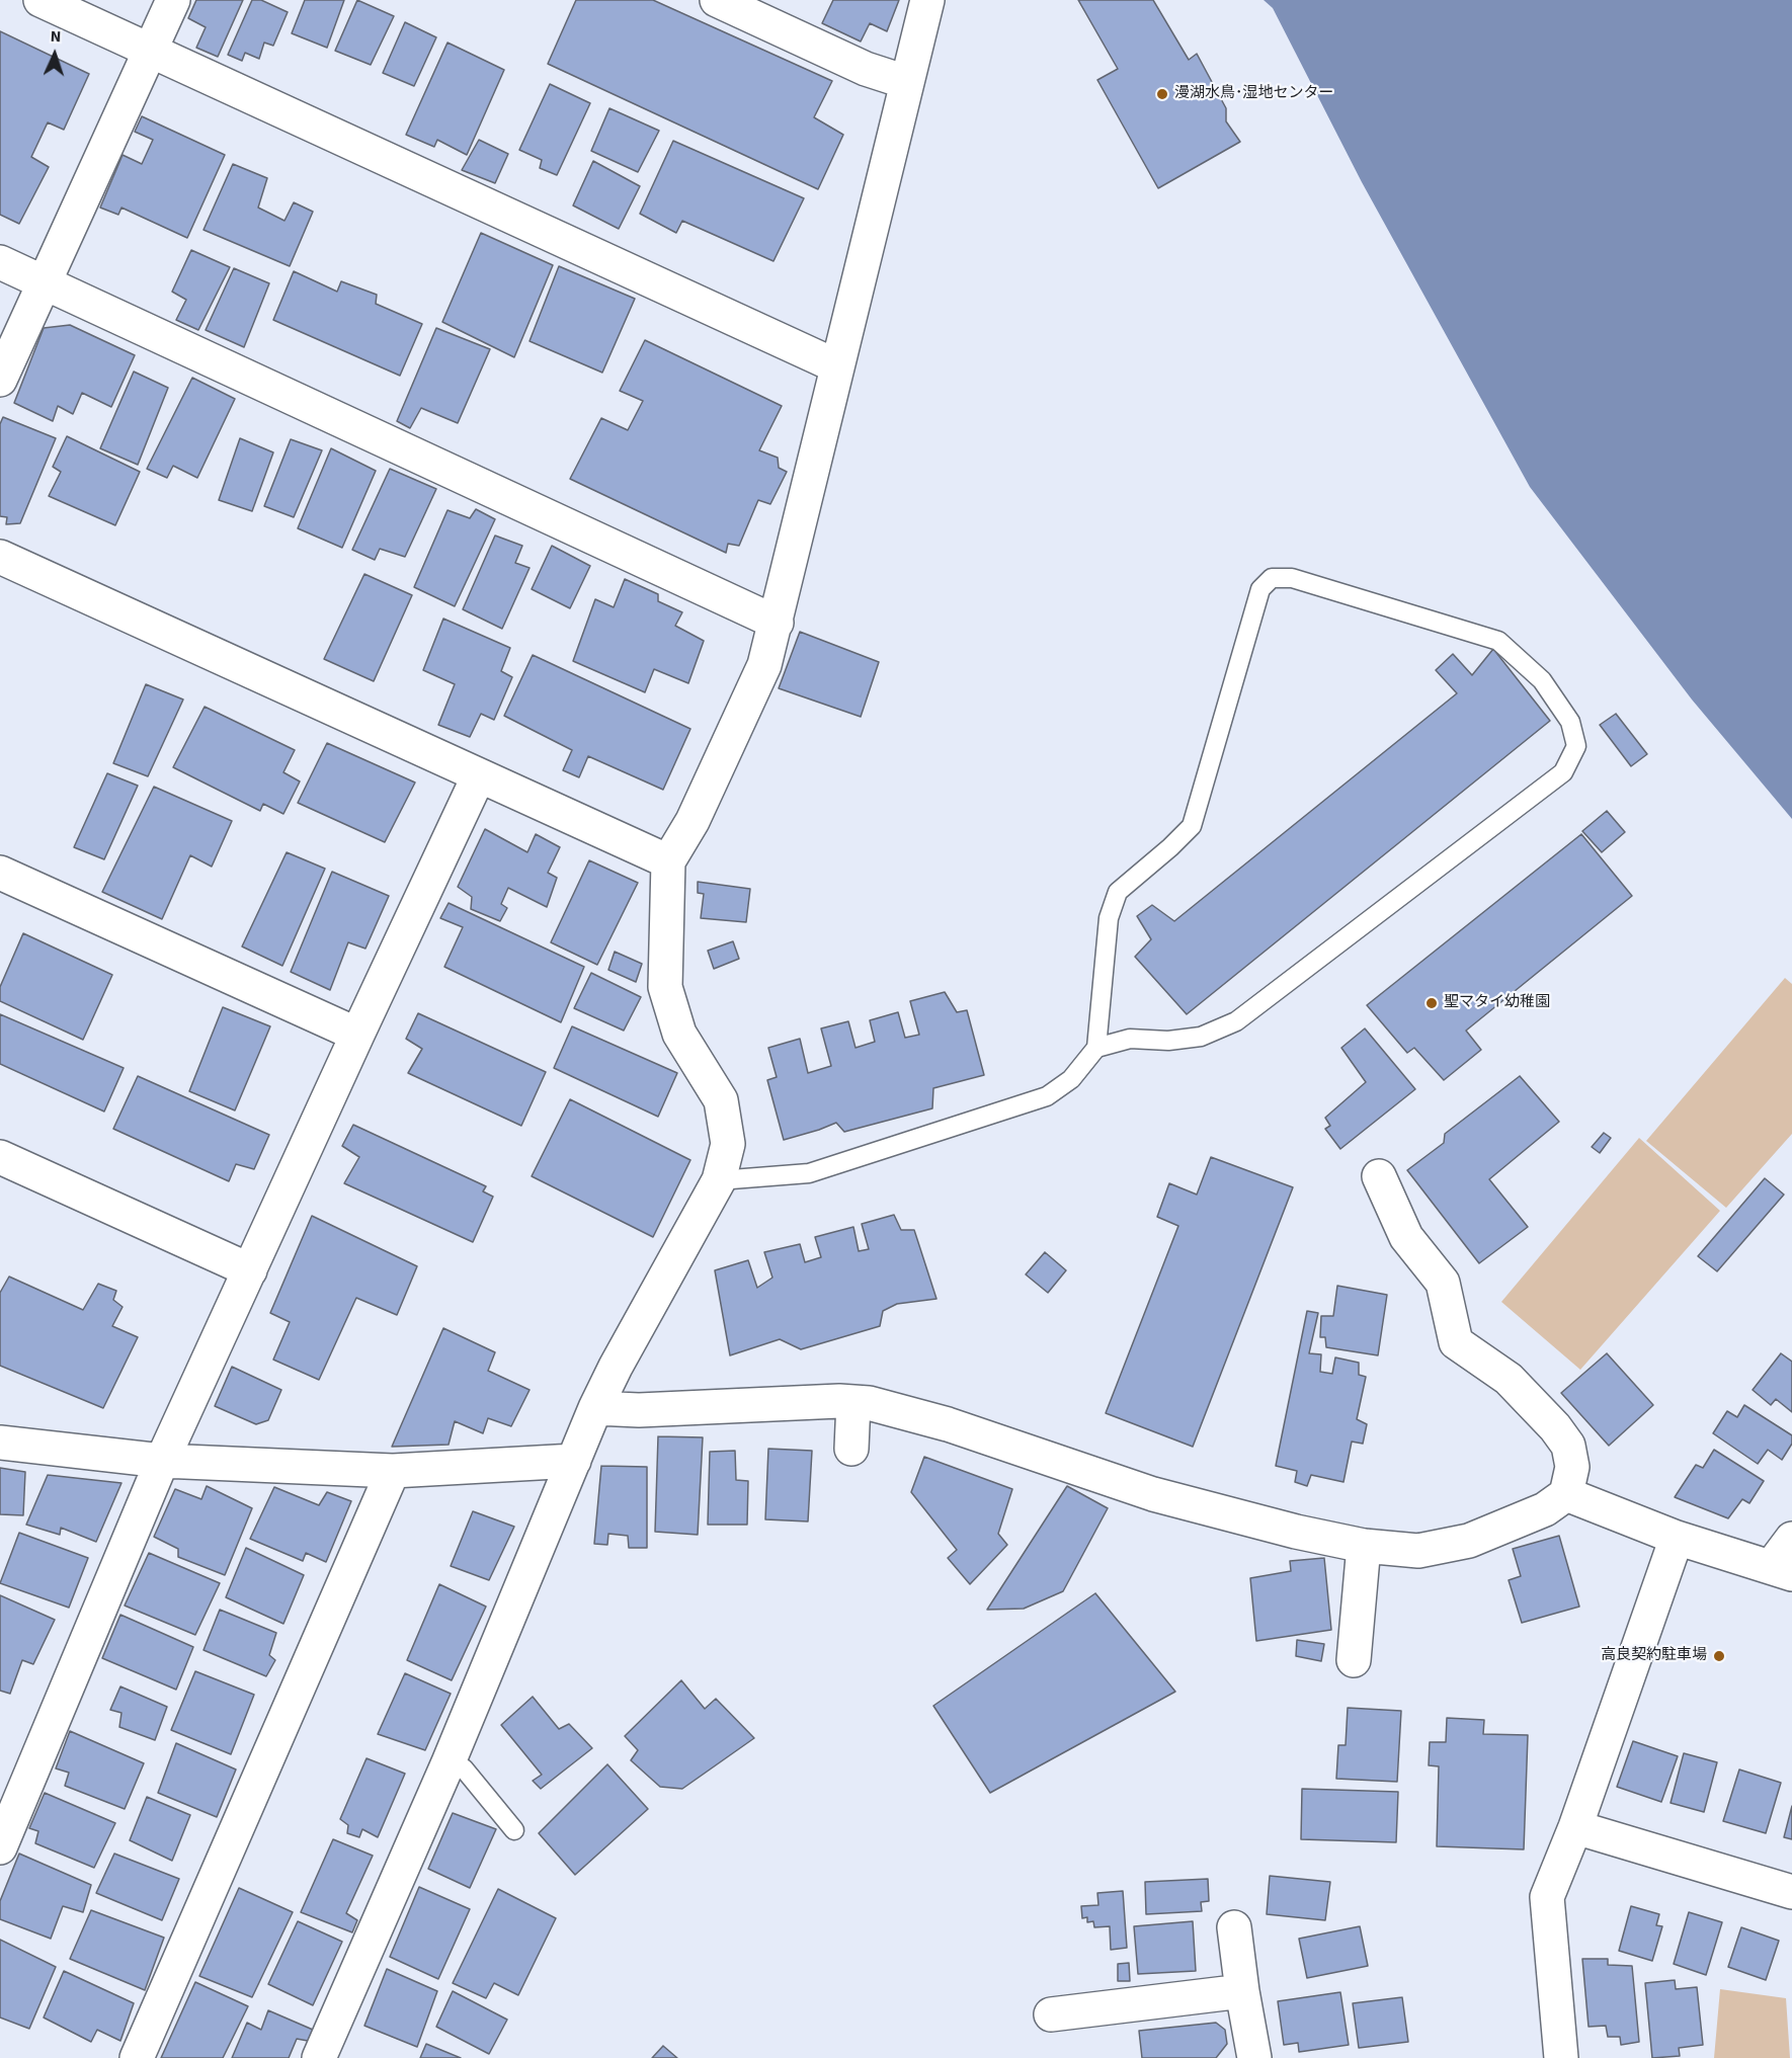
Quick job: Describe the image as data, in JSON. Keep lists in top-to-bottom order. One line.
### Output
{"places":["漫湖水鳥･湿地センター","聖マタイ幼稚園","高良契約駐車場"],"north":"top"}
